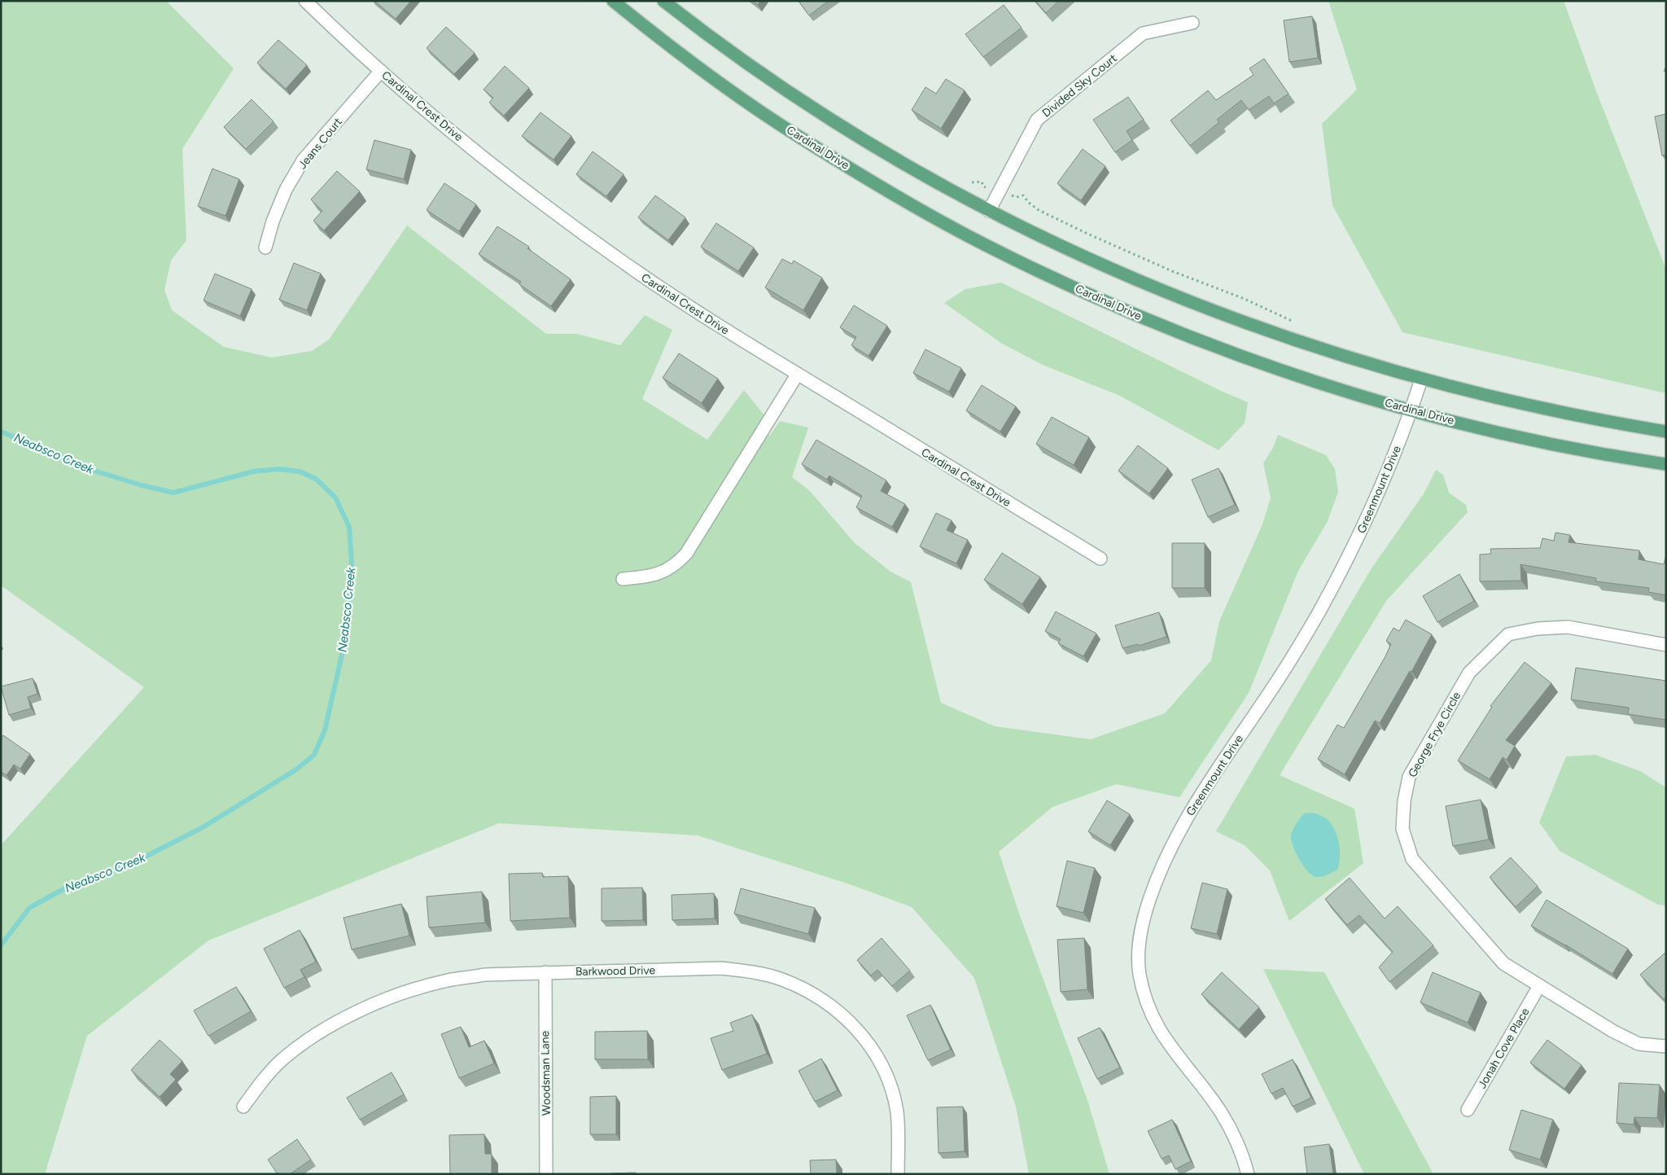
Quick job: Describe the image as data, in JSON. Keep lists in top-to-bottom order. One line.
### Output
{"streets":{"main road":["Cardinal Drive"],"street":["Divided Sky Court","Cardinal Crest Drive","Jeans Court","Greenmount Drive","George Frye Circle","Barkwood Drive","Jonah Cove Place","Woodsman Lane"]},"crossings":[["Cardinal Crest Drive","Jeans Court"],["Cardinal Drive","Greenmount Drive"],["George Frye Circle","Jonah Cove Place"],["Barkwood Drive","Woodsman Lane"]],"water":["Neabsco Creek"]}
